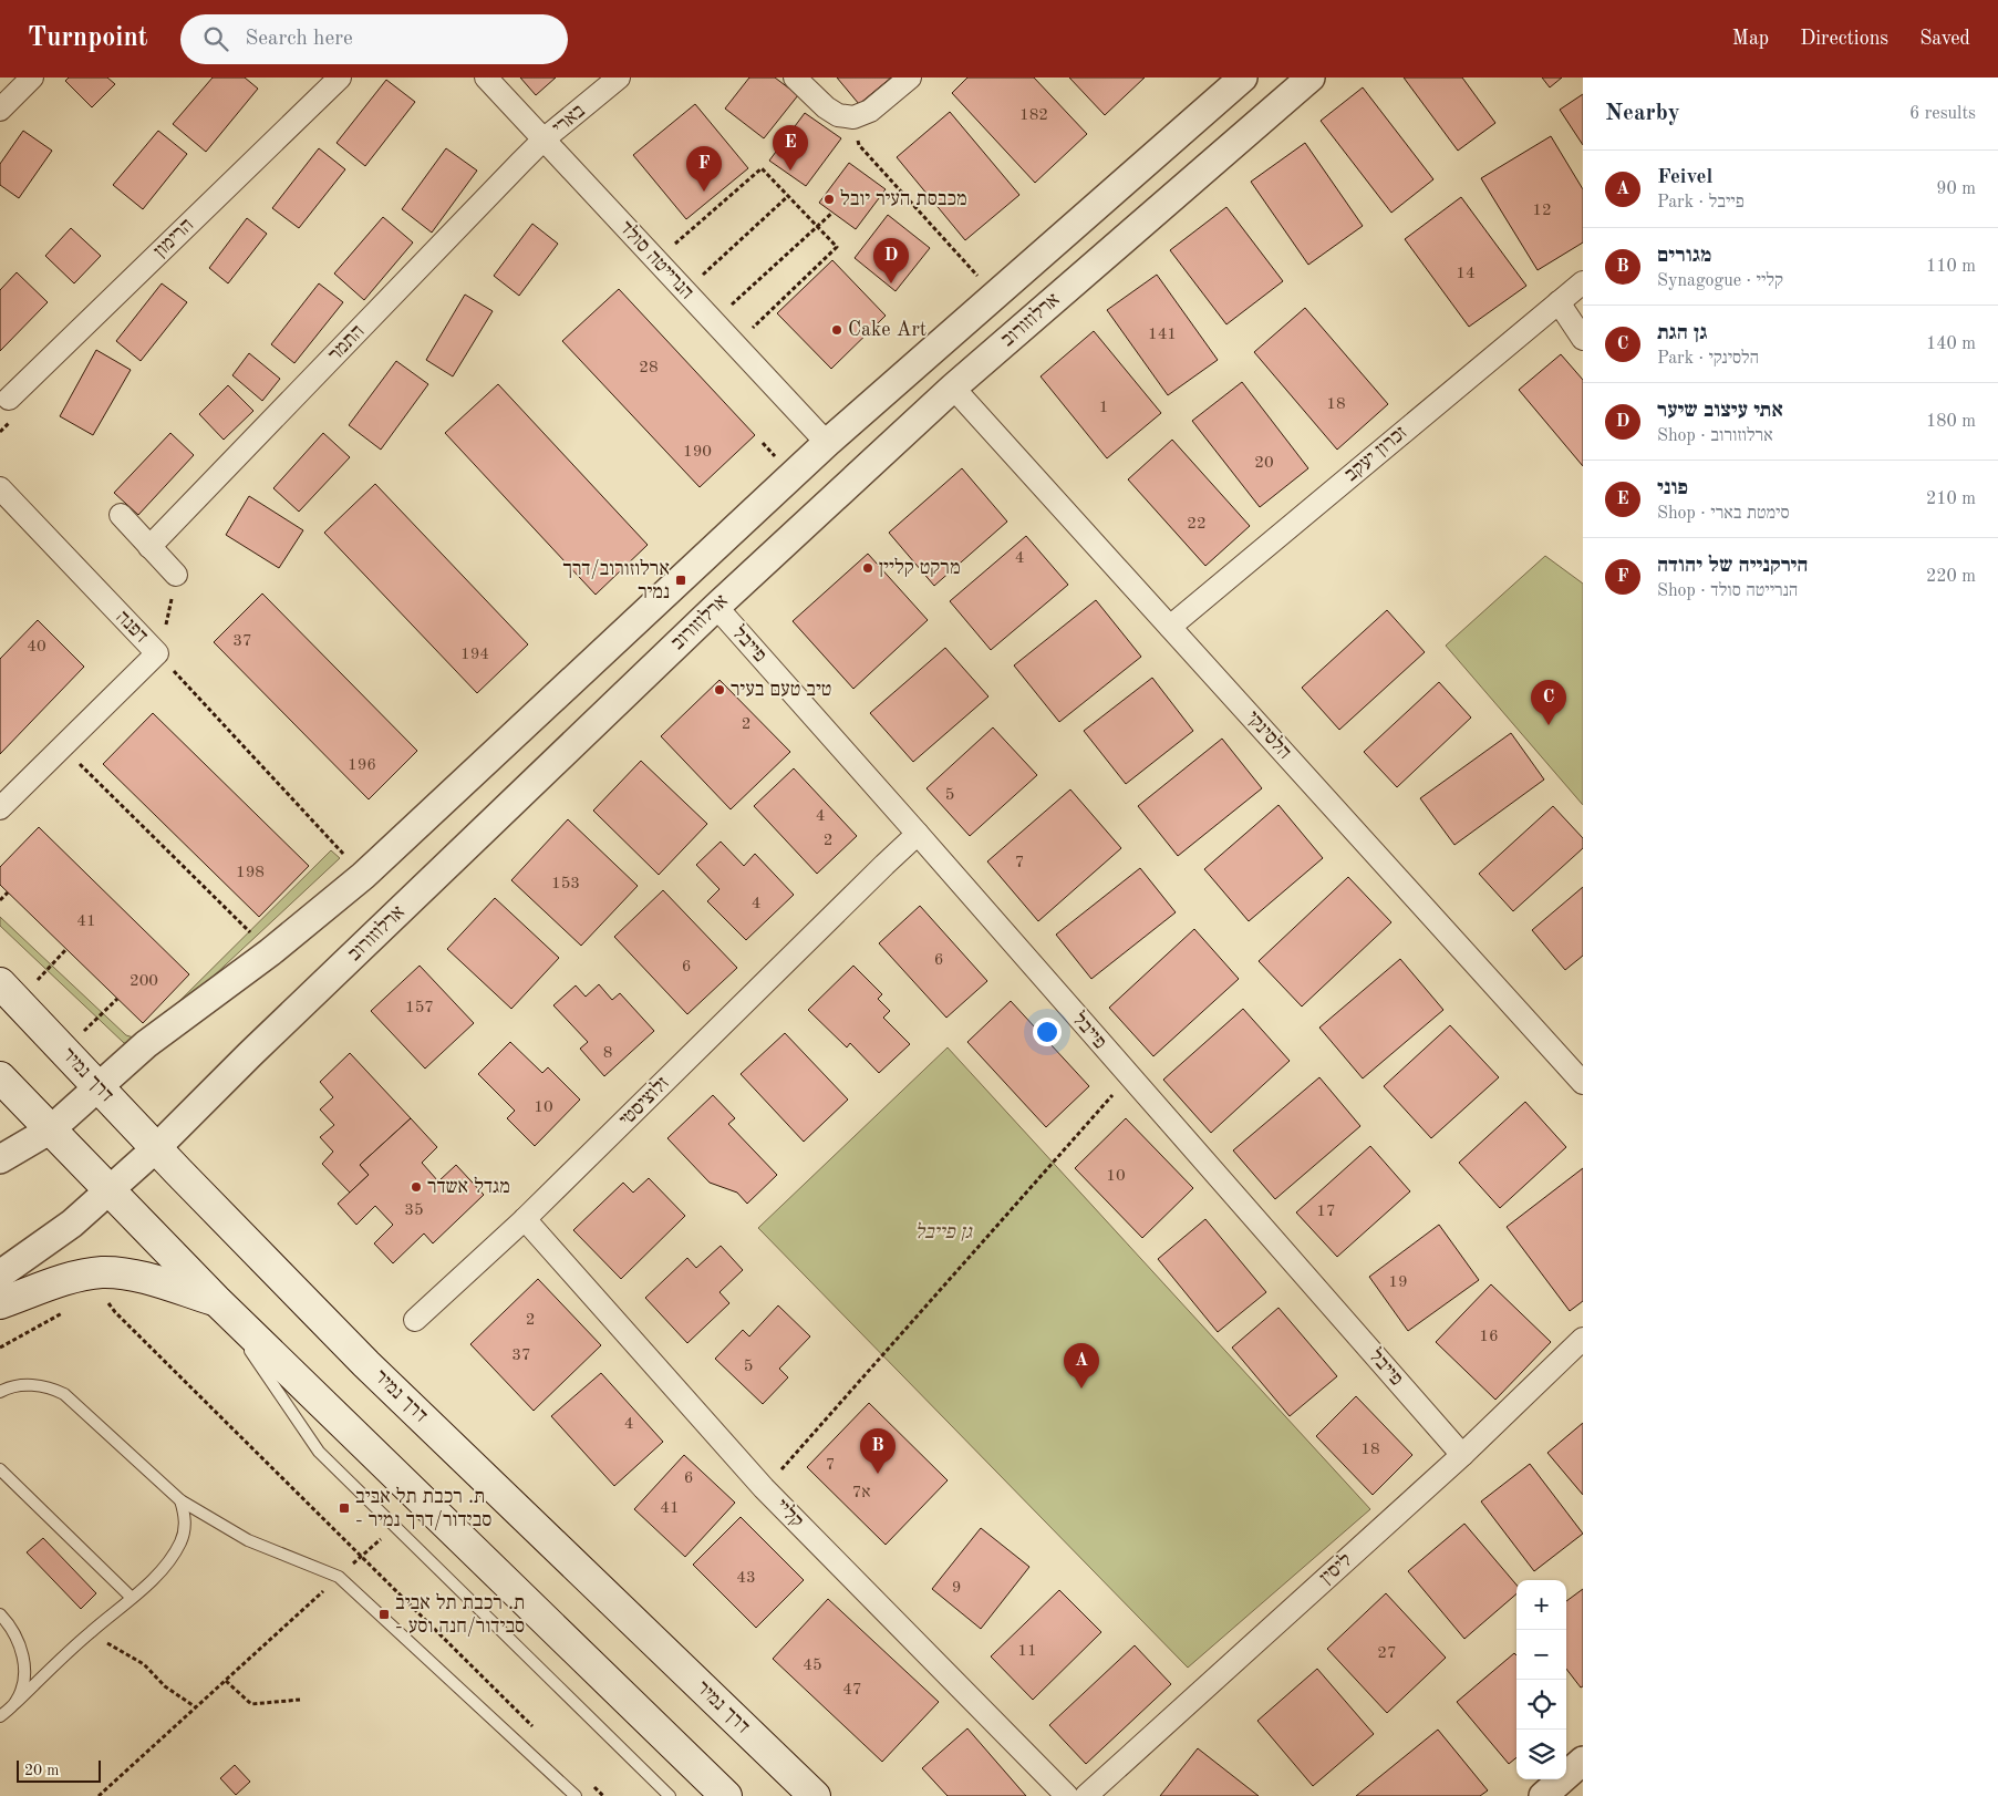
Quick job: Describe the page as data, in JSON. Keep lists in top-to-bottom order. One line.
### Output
{"streets":{"main road":["דרך נמיר"],"street":["בארי","הרימון","הנרייטה סולד","ארלוזורוב","התמר","זכרון יעקב","דפנה","פייבל","הלסינקי","זלוציסטי","קליי","ליסין"]},"crossings":[["בארי","הנרייטה סולד"],["בארי","התמר"],["הנרייטה סולד","התמר"],["ארלוזורוב","פייבל"],["ארלוזורוב","הלסינקי"],["ארלוזורוב","דרך נמיר"],["זכרון יעקב","הלסינקי"],["פייבל","זלוציסטי"],["פייבל","ליסין"],["זלוציסטי","קליי"]],"parks":["גן פייבל"],"places":{"other":["מכבסת העיר יובל","Cake Art","מרקט קליין","טיב טעם בעיר","מגדל אשדר"],"transit":["ארלוזורוב/דרך נמיר","ת. רכבת תל אביב - סבידור/דרך נמיר","ת. רכבת תל אביב - סבידור/חנה וסע"]},"house_numbers":["182","12","14","141","28","18","1","190","20","22","4","37","40","194","2","196","5","4","2","7","198","153","4","41","6","6","200","157","8","10","10","35","17","19","2","16","37","5","4","18","7","6","7א","41","43","9","11","27","45","47"],"scale_bar":"20 m","page":{"header":"Turnpoint","search":"Search here","nav":["Map","Directions","Saved"],"heading":["Nearby","6 results"],"pins":["E","F","D","C","A","B"],"list":[{"mark":"A","name":"Feivel","note":"Park · פייבל","value":"90 m"},{"mark":"B","name":"מגורים","note":"Synagogue · קליי","value":"110 m"},{"mark":"C","name":"גן הגת","note":"Park · הלסינקי","value":"140 m"},{"mark":"D","name":"אתי עיצוב שיער","note":"Shop · ארלוזורוב","value":"180 m"},{"mark":"E","name":"פוני","note":"Shop · סימטת בארי","value":"210 m"},{"mark":"F","name":"הירקנייה של יהודה","note":"Shop · הנרייטה סולד","value":"220 m"}],"map_buttons":["+","−"],"scale":"20 m"}}
